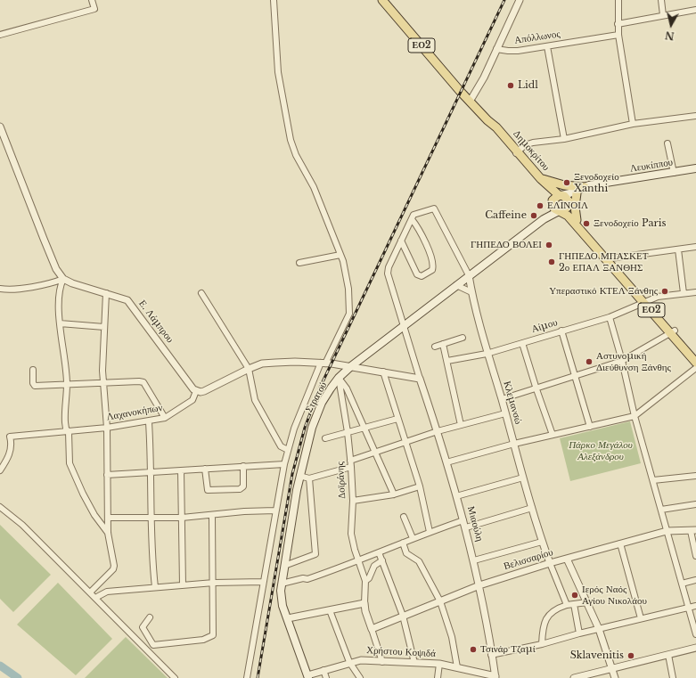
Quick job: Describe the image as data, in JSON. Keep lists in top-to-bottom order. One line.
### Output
{"streets":{"main road":["ΕΟ2","Δημοκρίτου","Λευκίππου","Στρατού"],"street":["Απόλλωνος","Ε. Λάμπρου","Αίμου","Κλεμανσώ","Λαχανοκήπων","Δοϊράνης","Μιαούλη","Βελισσαρίου","Χρήστου Κοψιδά"]},"crossings":[["ΕΟ2","Δημοκρίτου"],["ΕΟ2","Λευκίππου"],["ΕΟ2","Αίμου"],["ΕΟ2","Στρατού"],["Δημοκρίτου","Λευκίππου"],["Δημοκρίτου","Στρατού"],["Λευκίππου","Στρατού"],["Ε. Λάμπρου","Λαχανοκήπων"],["Αίμου","Κλεμανσώ"],["Στρατού","Κλεμανσώ"],["Στρατού","Δοϊράνης"],["Στρατού","Χρήστου Κοψιδά"],["Κλεμανσώ","Βελισσαρίου"],["Δοϊράνης","Βελισσαρίου"],["Δοϊράνης","Χρήστου Κοψιδά"],["Μιαούλη","Βελισσαρίου"],["Μιαούλη","Χρήστου Κοψιδά"]],"parks":["Πάρκο Μεγάλου Αλεξάνδρου"],"places":["Lidl","Ξενοδοχείο Xanthi","ΕΛΙΝΟΙΛ","Caffeine","Ξενοδοχείο Paris","ΓΗΠΕΔΟ ΒΟΛΕΙ","ΓΗΠΕΔΟ ΜΠΑΣΚΕΤ 2ο ΕΠΑΛ ΞΑΝΘΗΣ","Υπεραστικό ΚΤΕΛ Ξάνθης","Αστυνομική Διεύθυνση Ξάνθης","Ιερός Ναός Αγίου Νικολάου","Τσινάρ Τζαμί","Sklavenitis"],"north":"bottom"}
